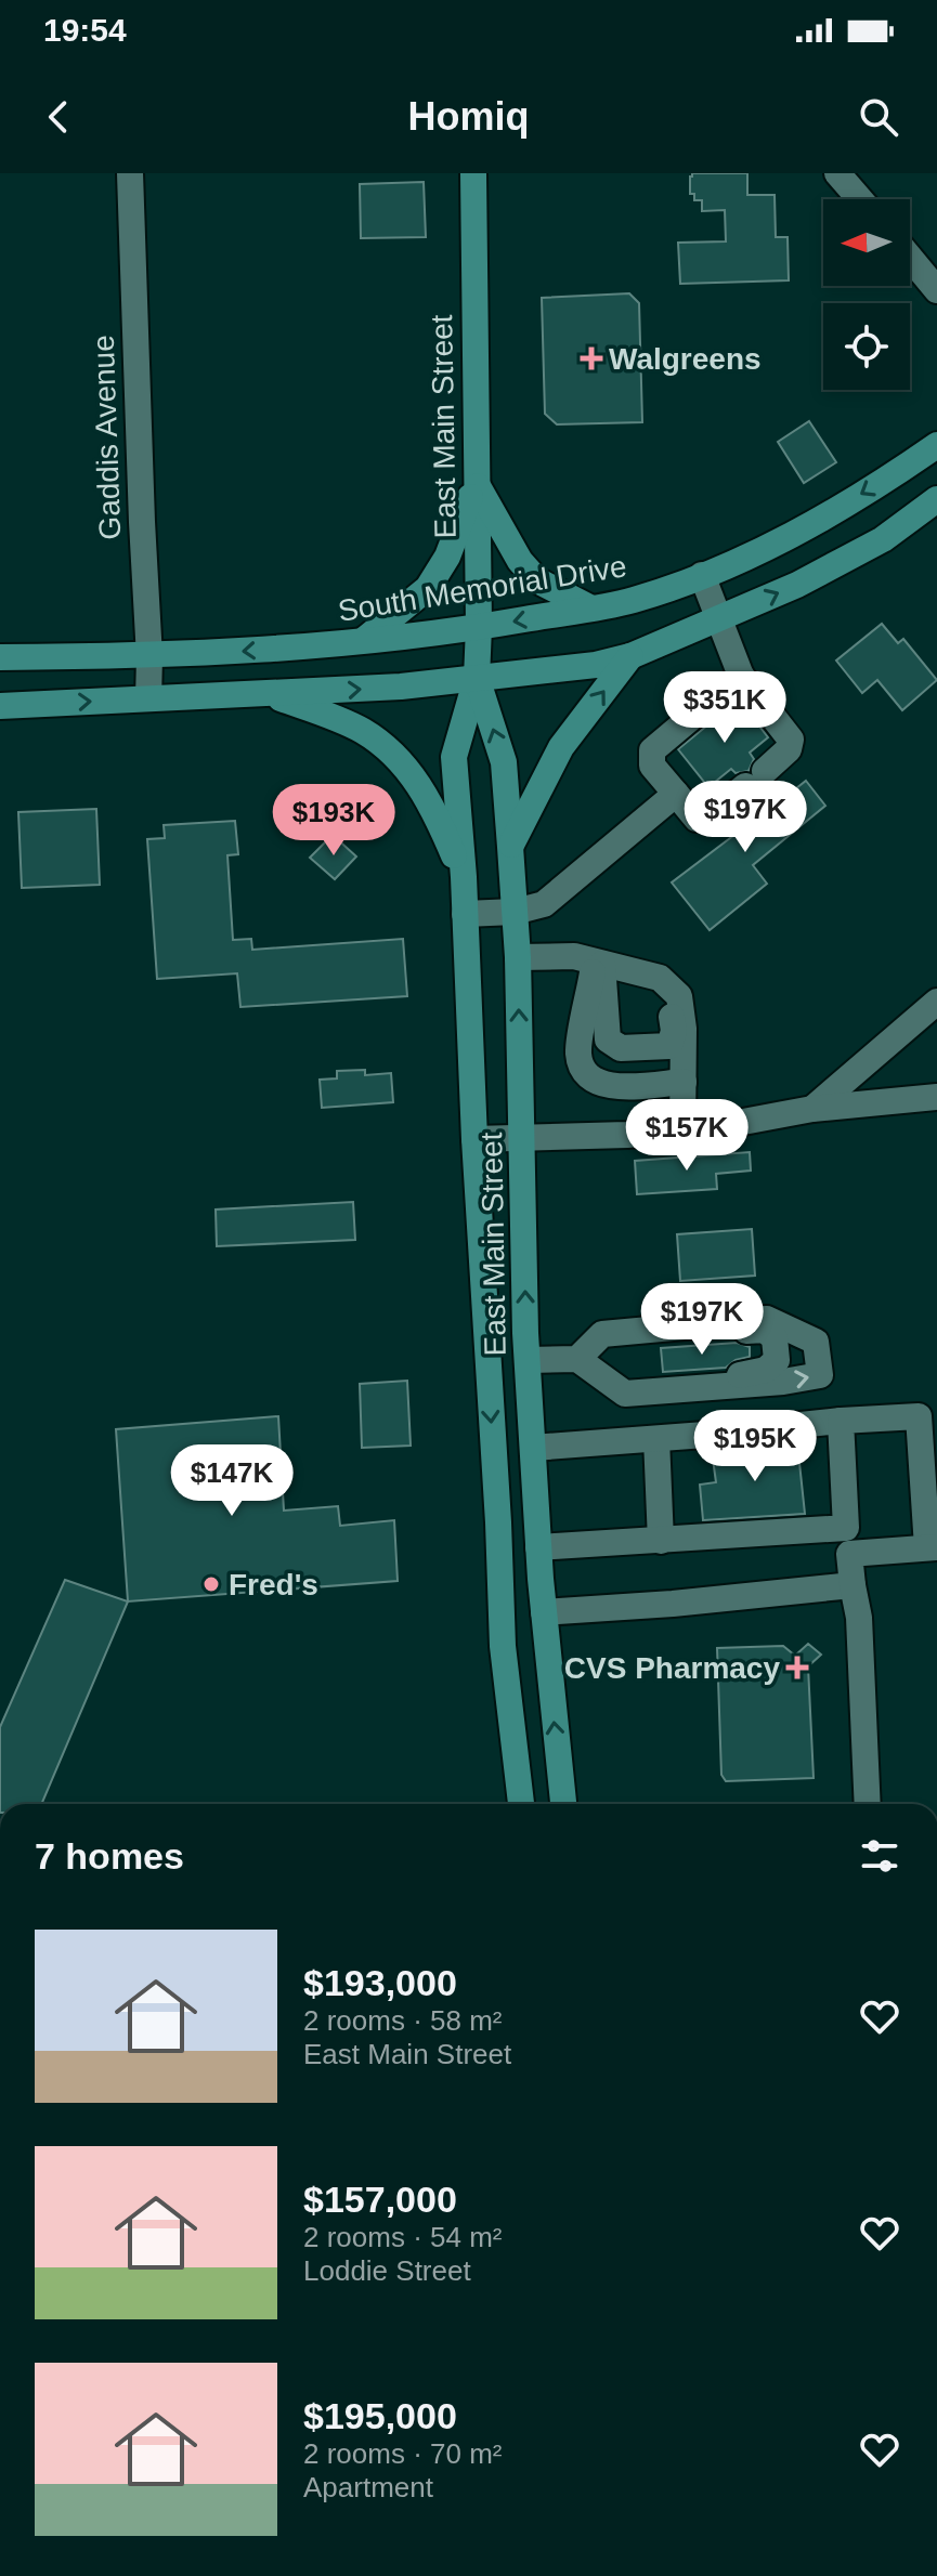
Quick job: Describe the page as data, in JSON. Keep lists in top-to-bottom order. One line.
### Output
{"streets":{"main road":["East Main Street","South Memorial Drive"],"street":["Gaddis Avenue"]},"crossings":[["East Main Street","South Memorial Drive"],["Gaddis Avenue","South Memorial Drive"]],"places":{"health":["Walgreens","CVS Pharmacy"],"other":["Fred's"]},"north":"left","page":{"status":"19:54","header":"Homiq","price":["$351K","$197K","$193K","$157K","$197K","$195K","$147K"],"heading":"7 homes","list":[{"name":"$193,000","note":"2 rooms · 58 m² · East Main Street"},{"name":"$157,000","note":"2 rooms · 54 m² · Loddie Street"},{"name":"$195,000","note":"2 rooms · 70 m² · Apartment"}]}}
